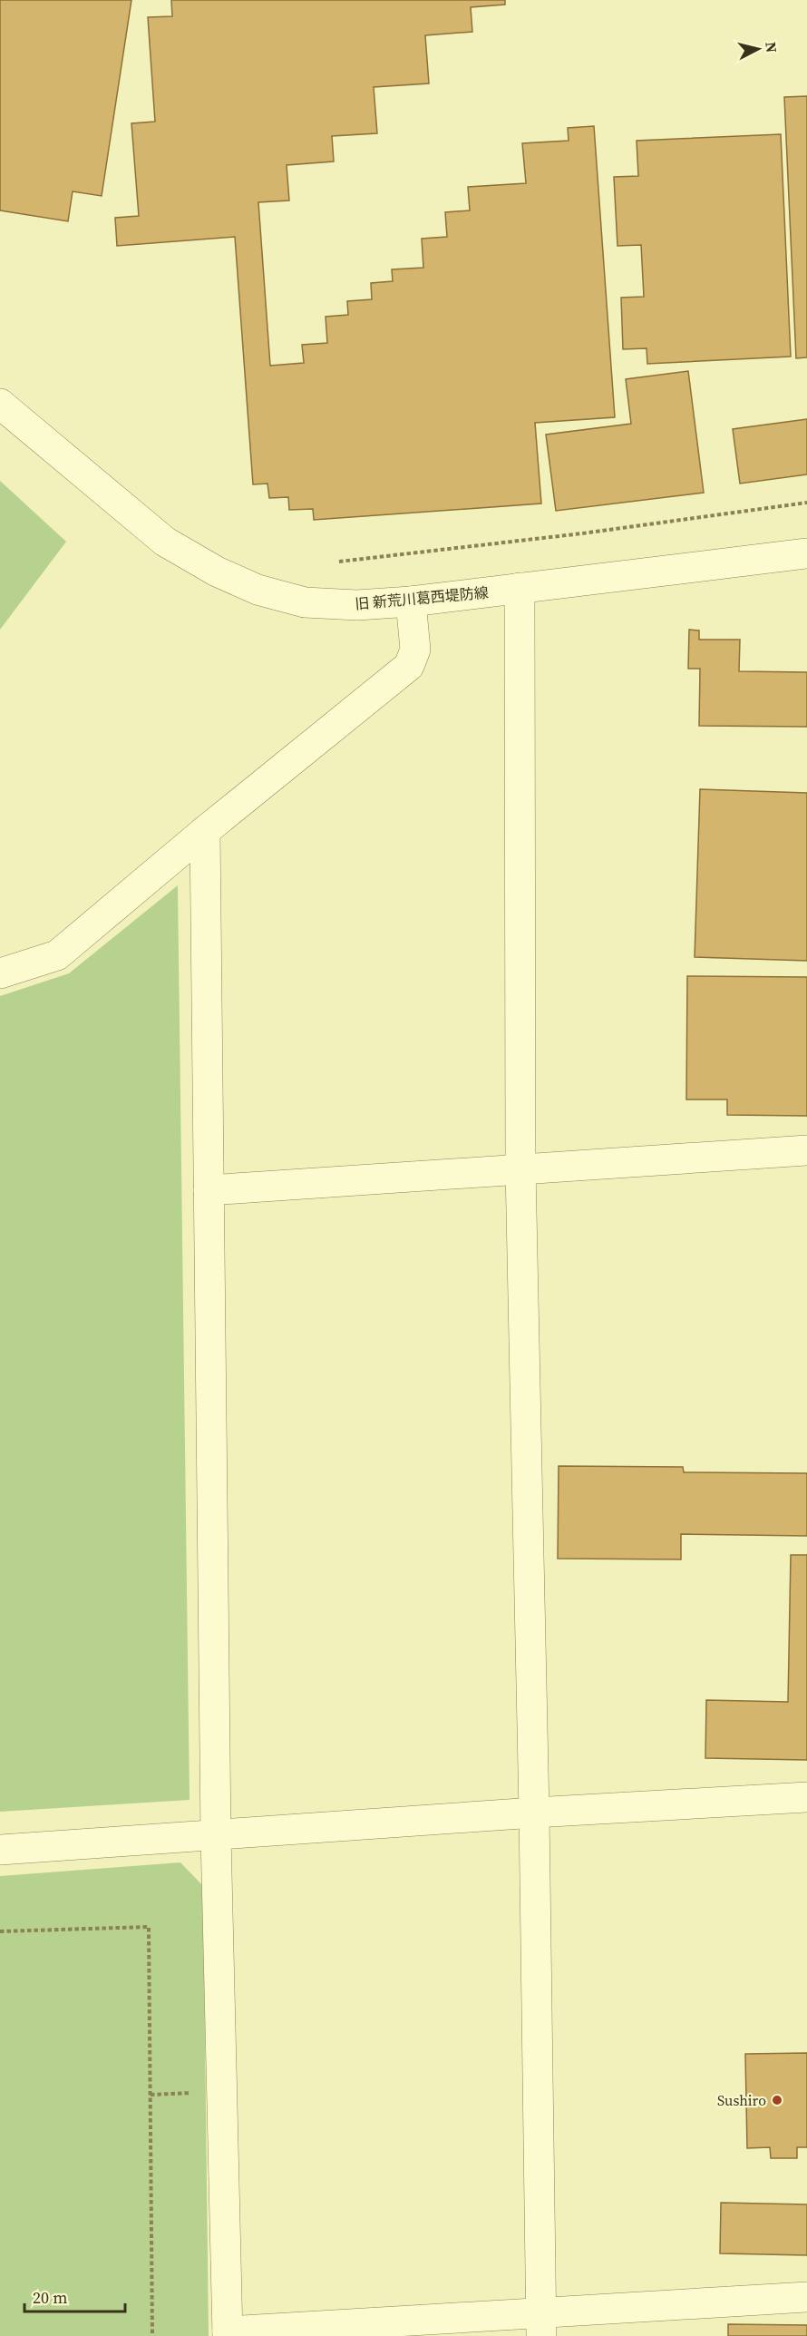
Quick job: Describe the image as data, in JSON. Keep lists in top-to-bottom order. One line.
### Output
{"streets":{"street":["旧 新荒川葛西堤防線"]},"places":["Sushiro"],"scale_bar":"20 m","north":"right"}
